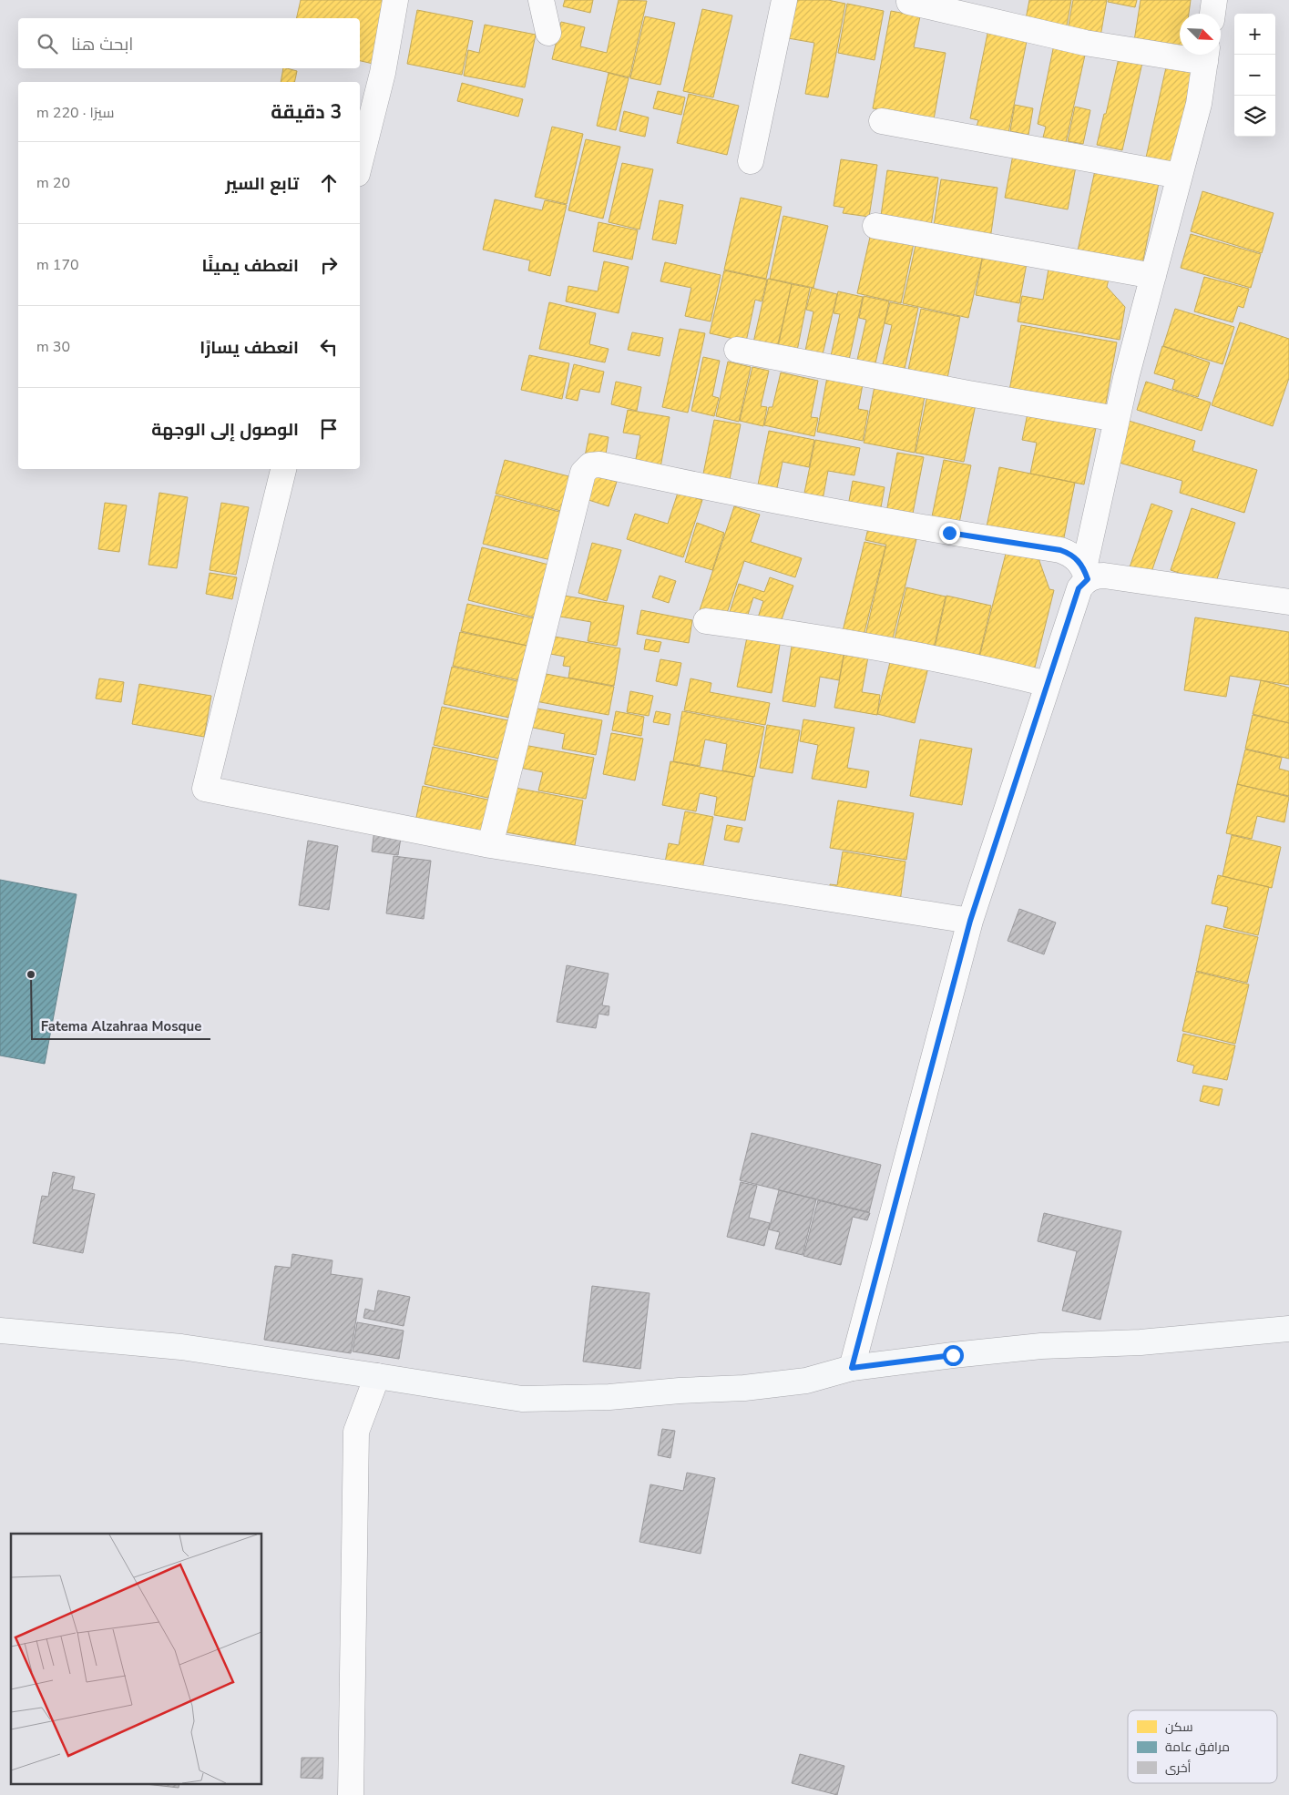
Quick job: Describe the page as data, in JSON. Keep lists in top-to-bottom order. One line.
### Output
{"places":["Fatema Alzahraa Mosque"],"legend":["سكن","مرافق عامة","أخرى"],"north":"bottom right","page":{"map_buttons":["+","−"],"search":"ابحث هنا","heading":["3 دقيقة","سيرًا · 220 m"],"list":[["تابع السير","20 m"],["انعطف يمينًا","170 m"],["انعطف يسارًا","30 m"],"الوصول إلى الوجهة"]}}
